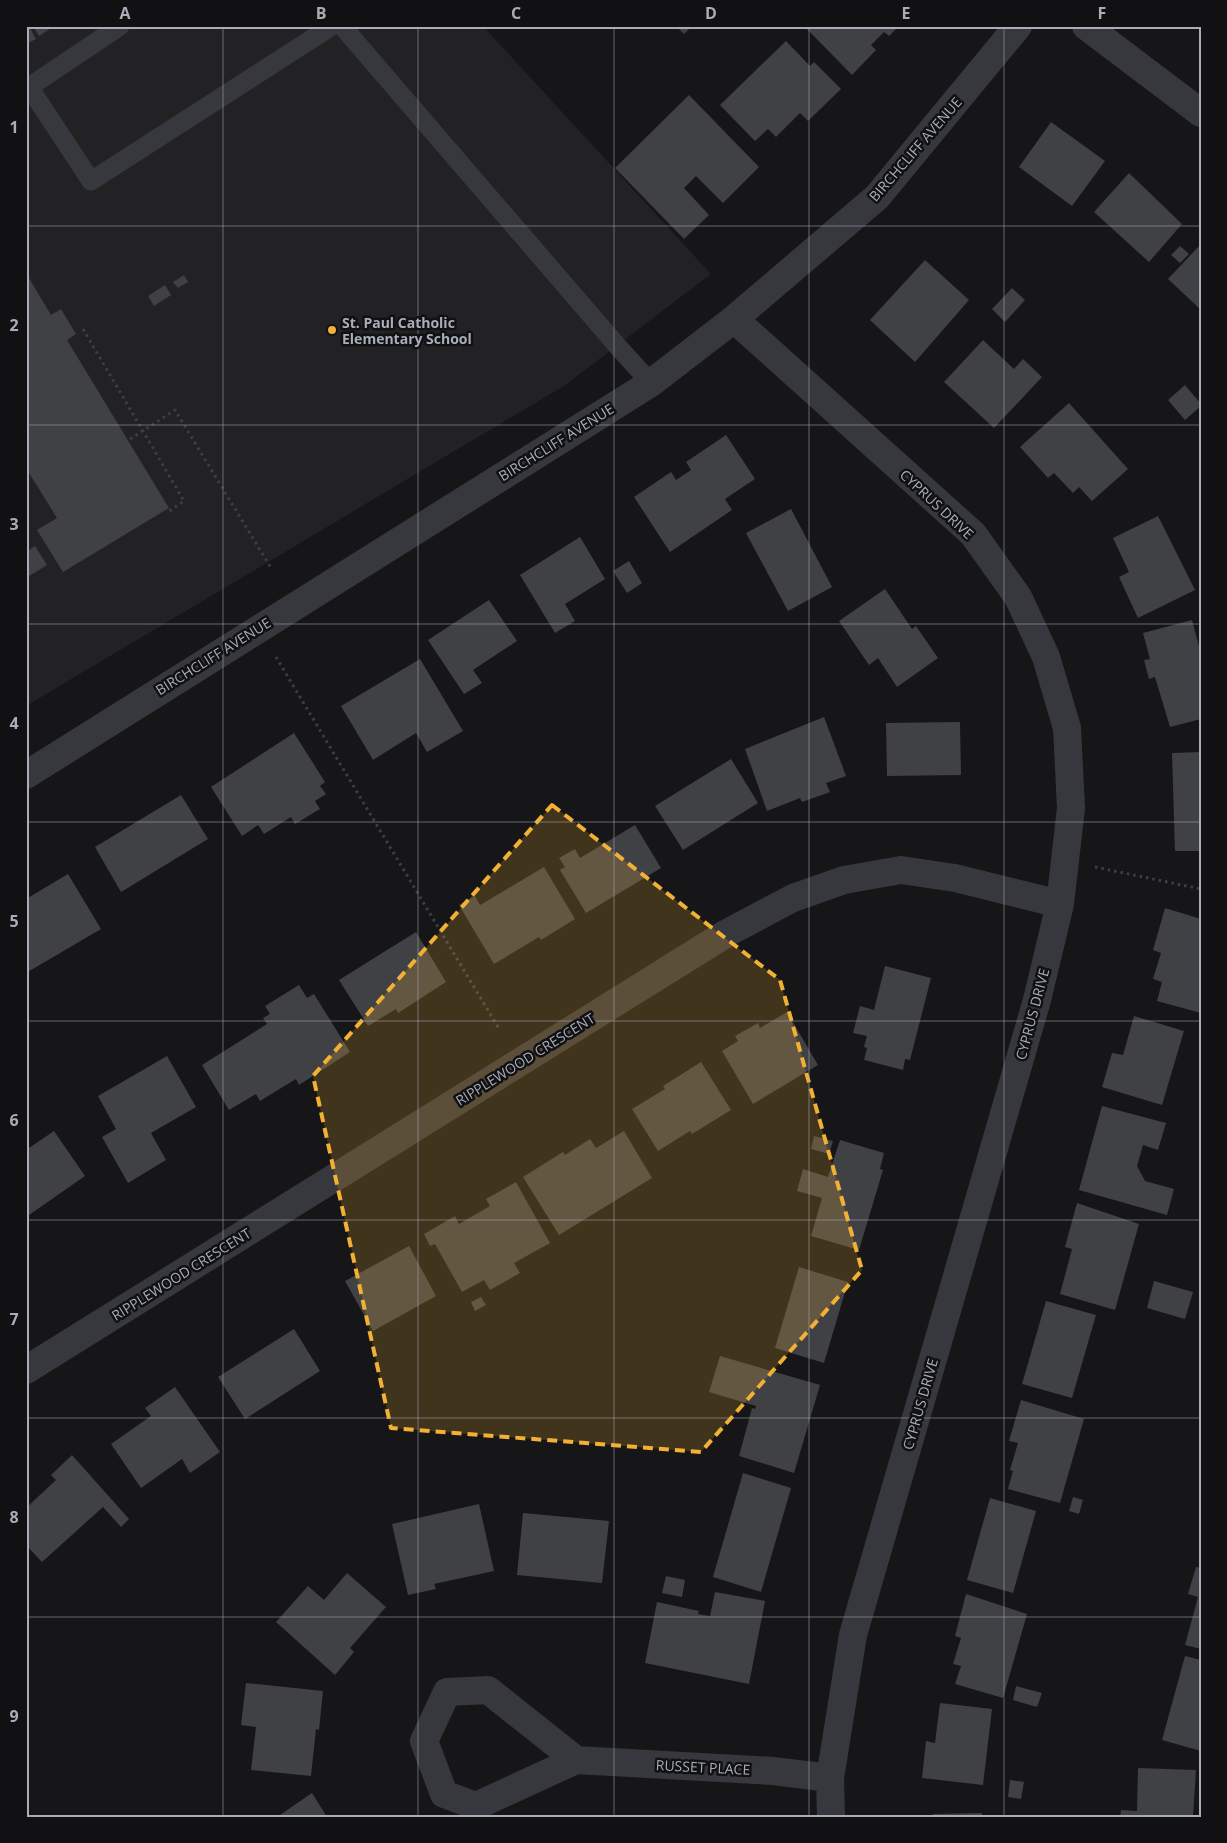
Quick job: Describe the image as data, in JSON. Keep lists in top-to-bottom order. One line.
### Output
{"streets":{"street":["BIRCHCLIFF AVENUE","CYPRUS DRIVE","RIPPLEWOOD CRESCENT","RUSSET PLACE"]},"crossings":[["BIRCHCLIFF AVENUE","CYPRUS DRIVE"],["CYPRUS DRIVE","RIPPLEWOOD CRESCENT"],["CYPRUS DRIVE","RUSSET PLACE"]],"places":["St. Paul Catholic Elementary School"],"grid":{"columns":["A","B","C","D","E","F"],"rows":["1","2","3","4","5","6","7","8","9"]}}
